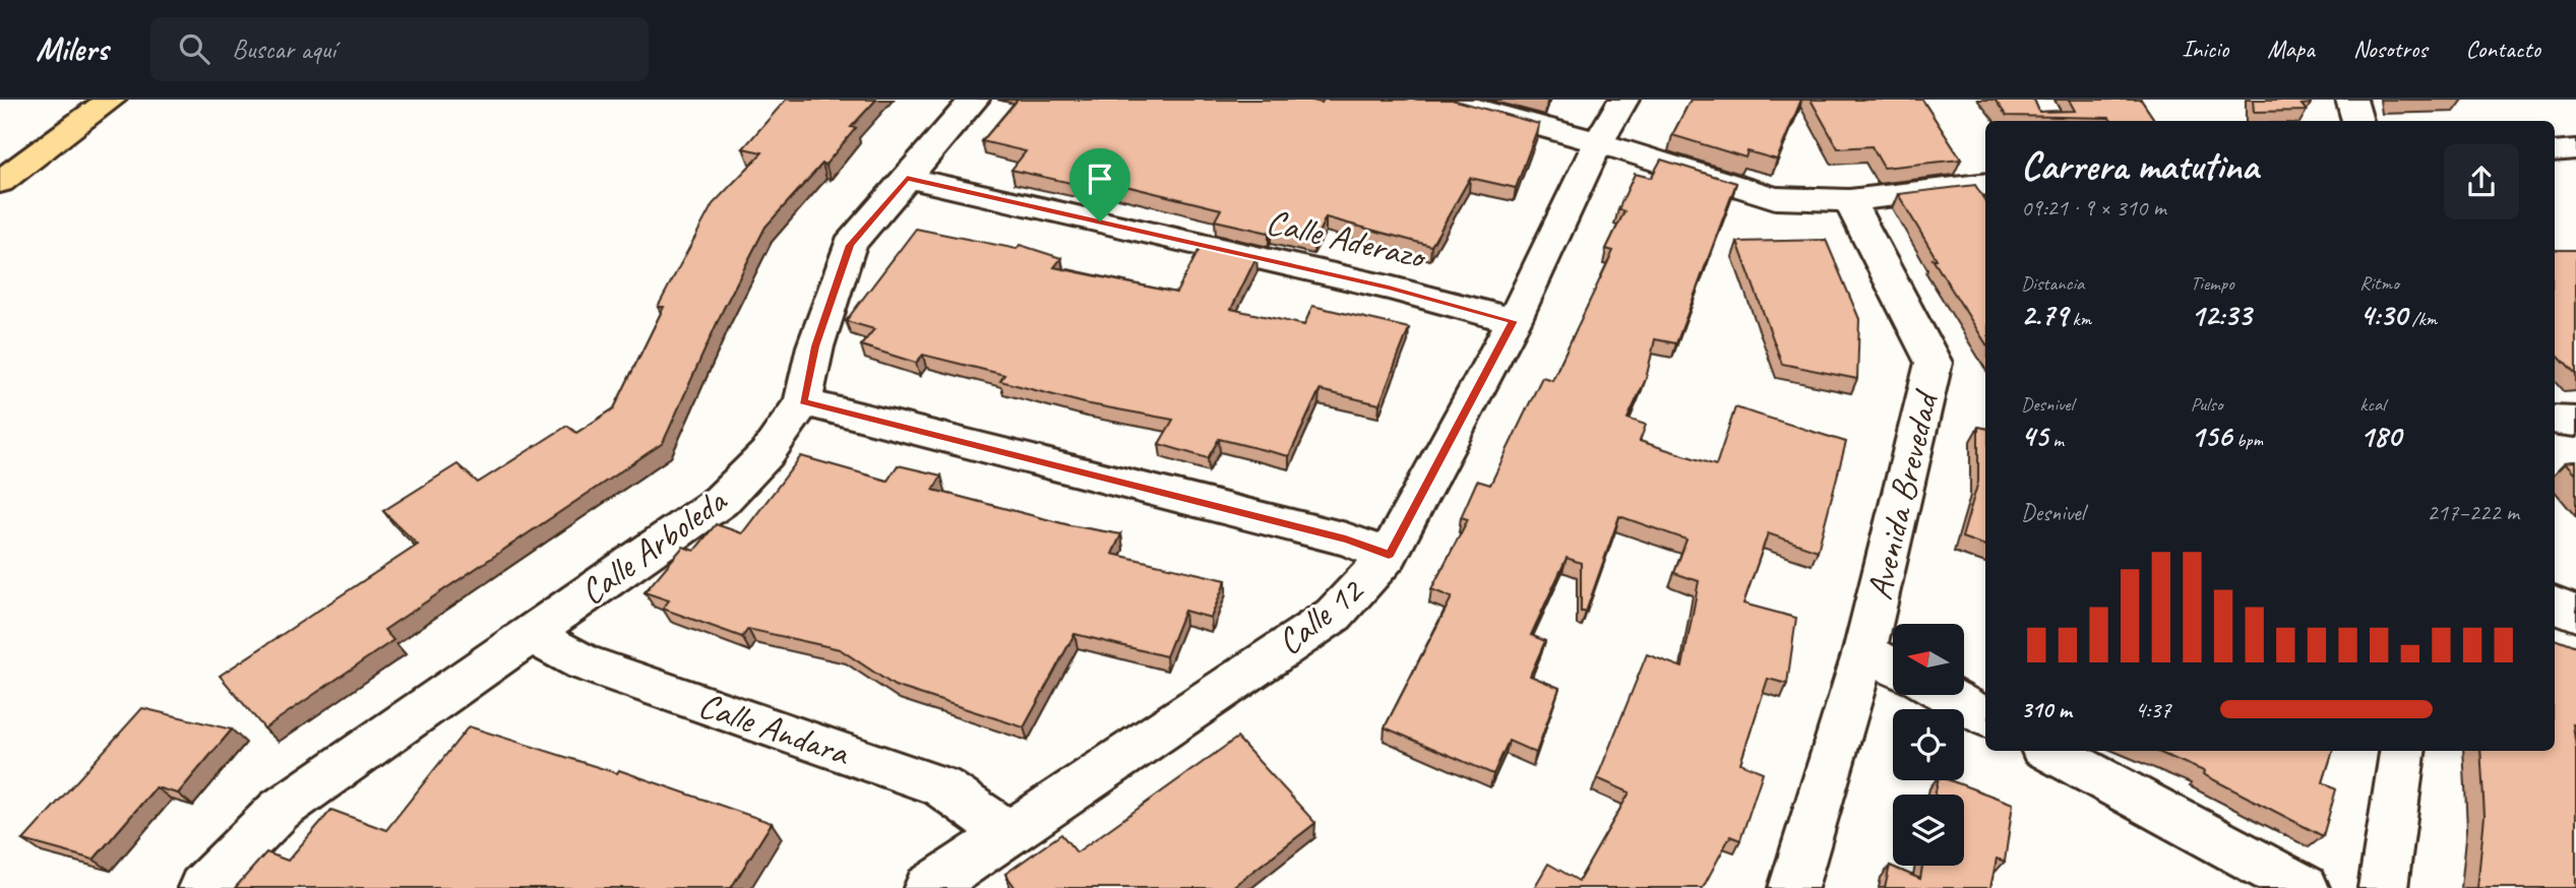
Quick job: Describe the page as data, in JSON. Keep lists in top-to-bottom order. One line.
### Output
{"streets":{"street":["Calle Aderazo","Avenida Brevedad","Calle Arboleda","Calle 12","Calle Andara"]},"crossings":[["Calle Aderazo","Calle Arboleda"],["Calle Aderazo","Calle 12"],["Calle Arboleda","Calle Andara"],["Calle 12","Calle Andara"]],"north":"left","page":{"header":"Milers","search":"Buscar aquí","nav":["Inicio","Mapa","Nosotros","Contacto"],"heading":["Carrera matutina","09:21 · 9 × 310 m"],"stats":[["Distancia","2.79 km"],["Tiempo","12:33"],["Ritmo","4:30 /km"],["Desnivel","45 m"],["Pulso","156 bpm"],["kcal","180"]],"chart":["Desnivel","217–222 m"],"list":[{"name":"310 m","note":"4:37"}]}}
